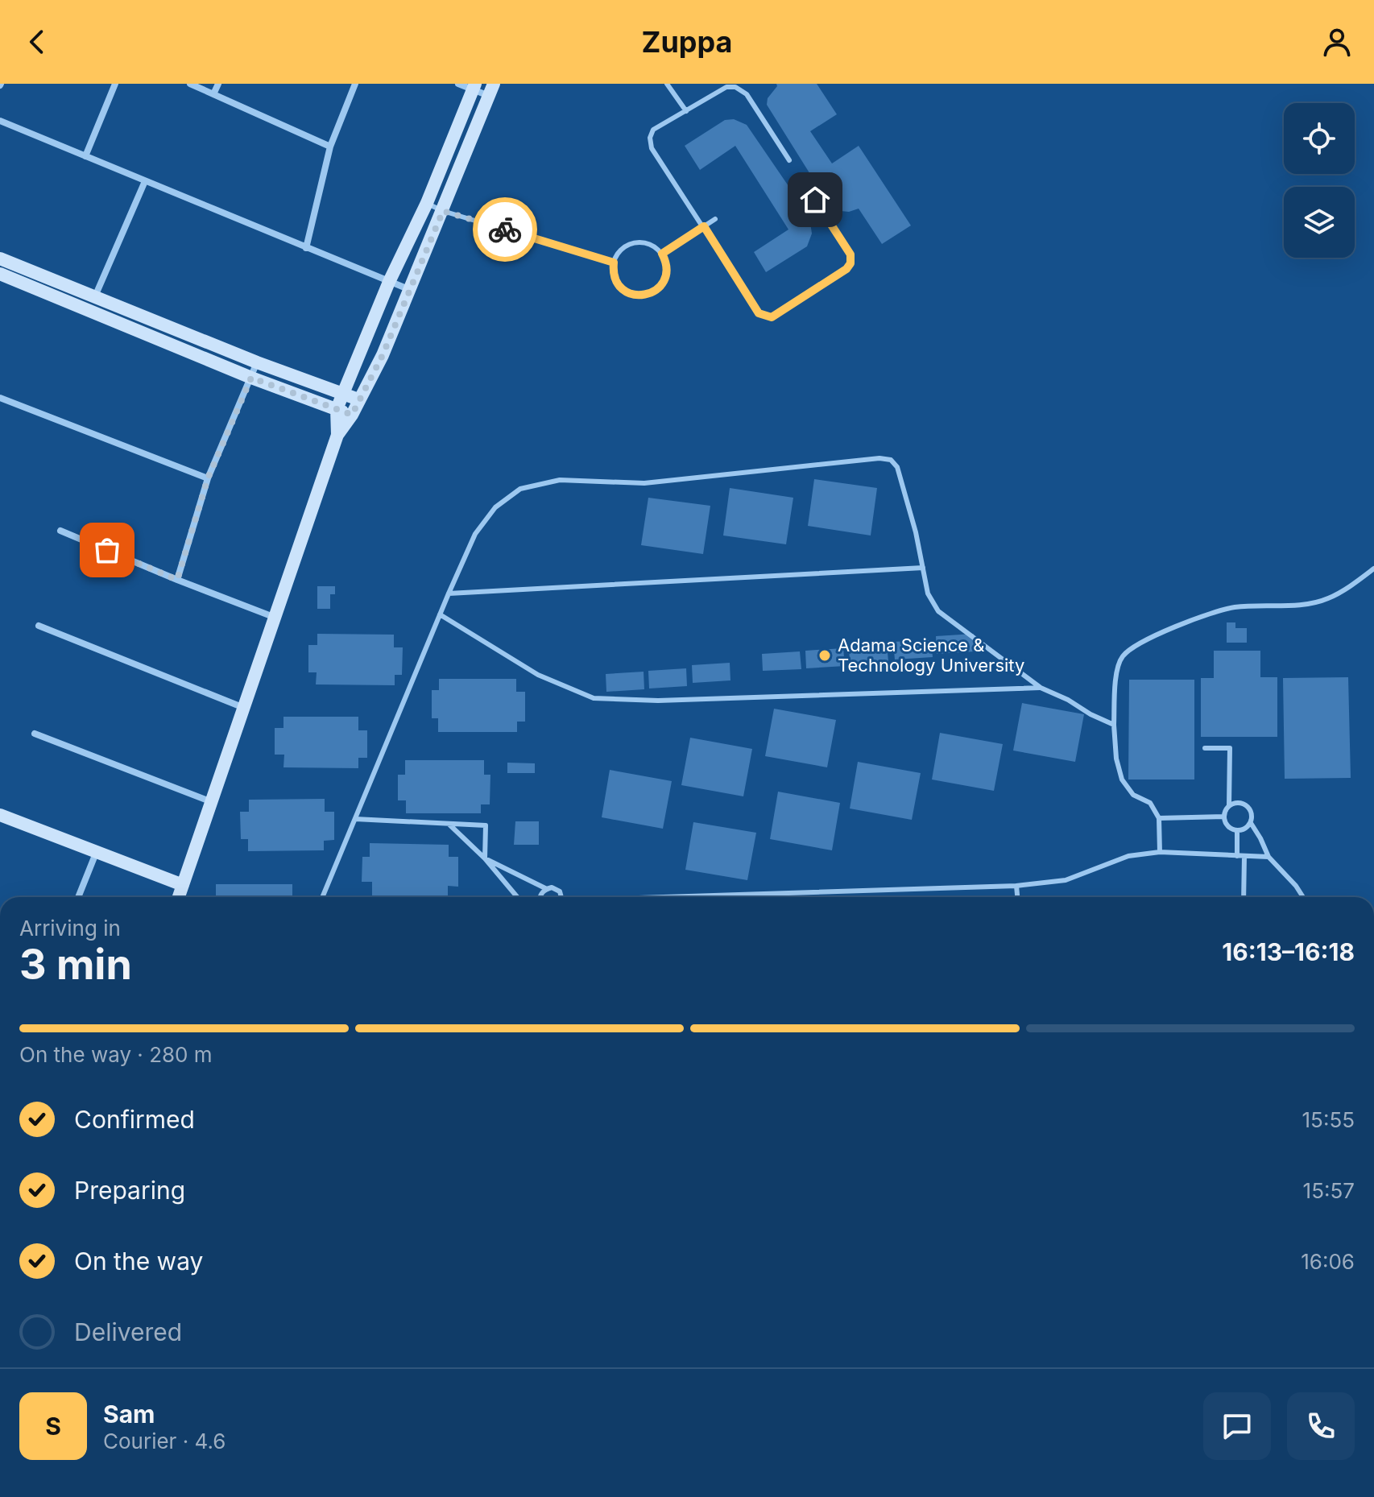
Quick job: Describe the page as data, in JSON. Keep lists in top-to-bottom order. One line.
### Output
{"places":["Adama Science & Technology University"],"page":{"header":"Zuppa","heading":["3 min","Arriving in","16:13–16:18"],"panel":["Sam","Courier · 4.6"],"bar":"On the way · 280 m","list":[["Confirmed","15:55"],["Preparing","15:57"],["On the way","16:06"],"Delivered"],"round":"S"}}
